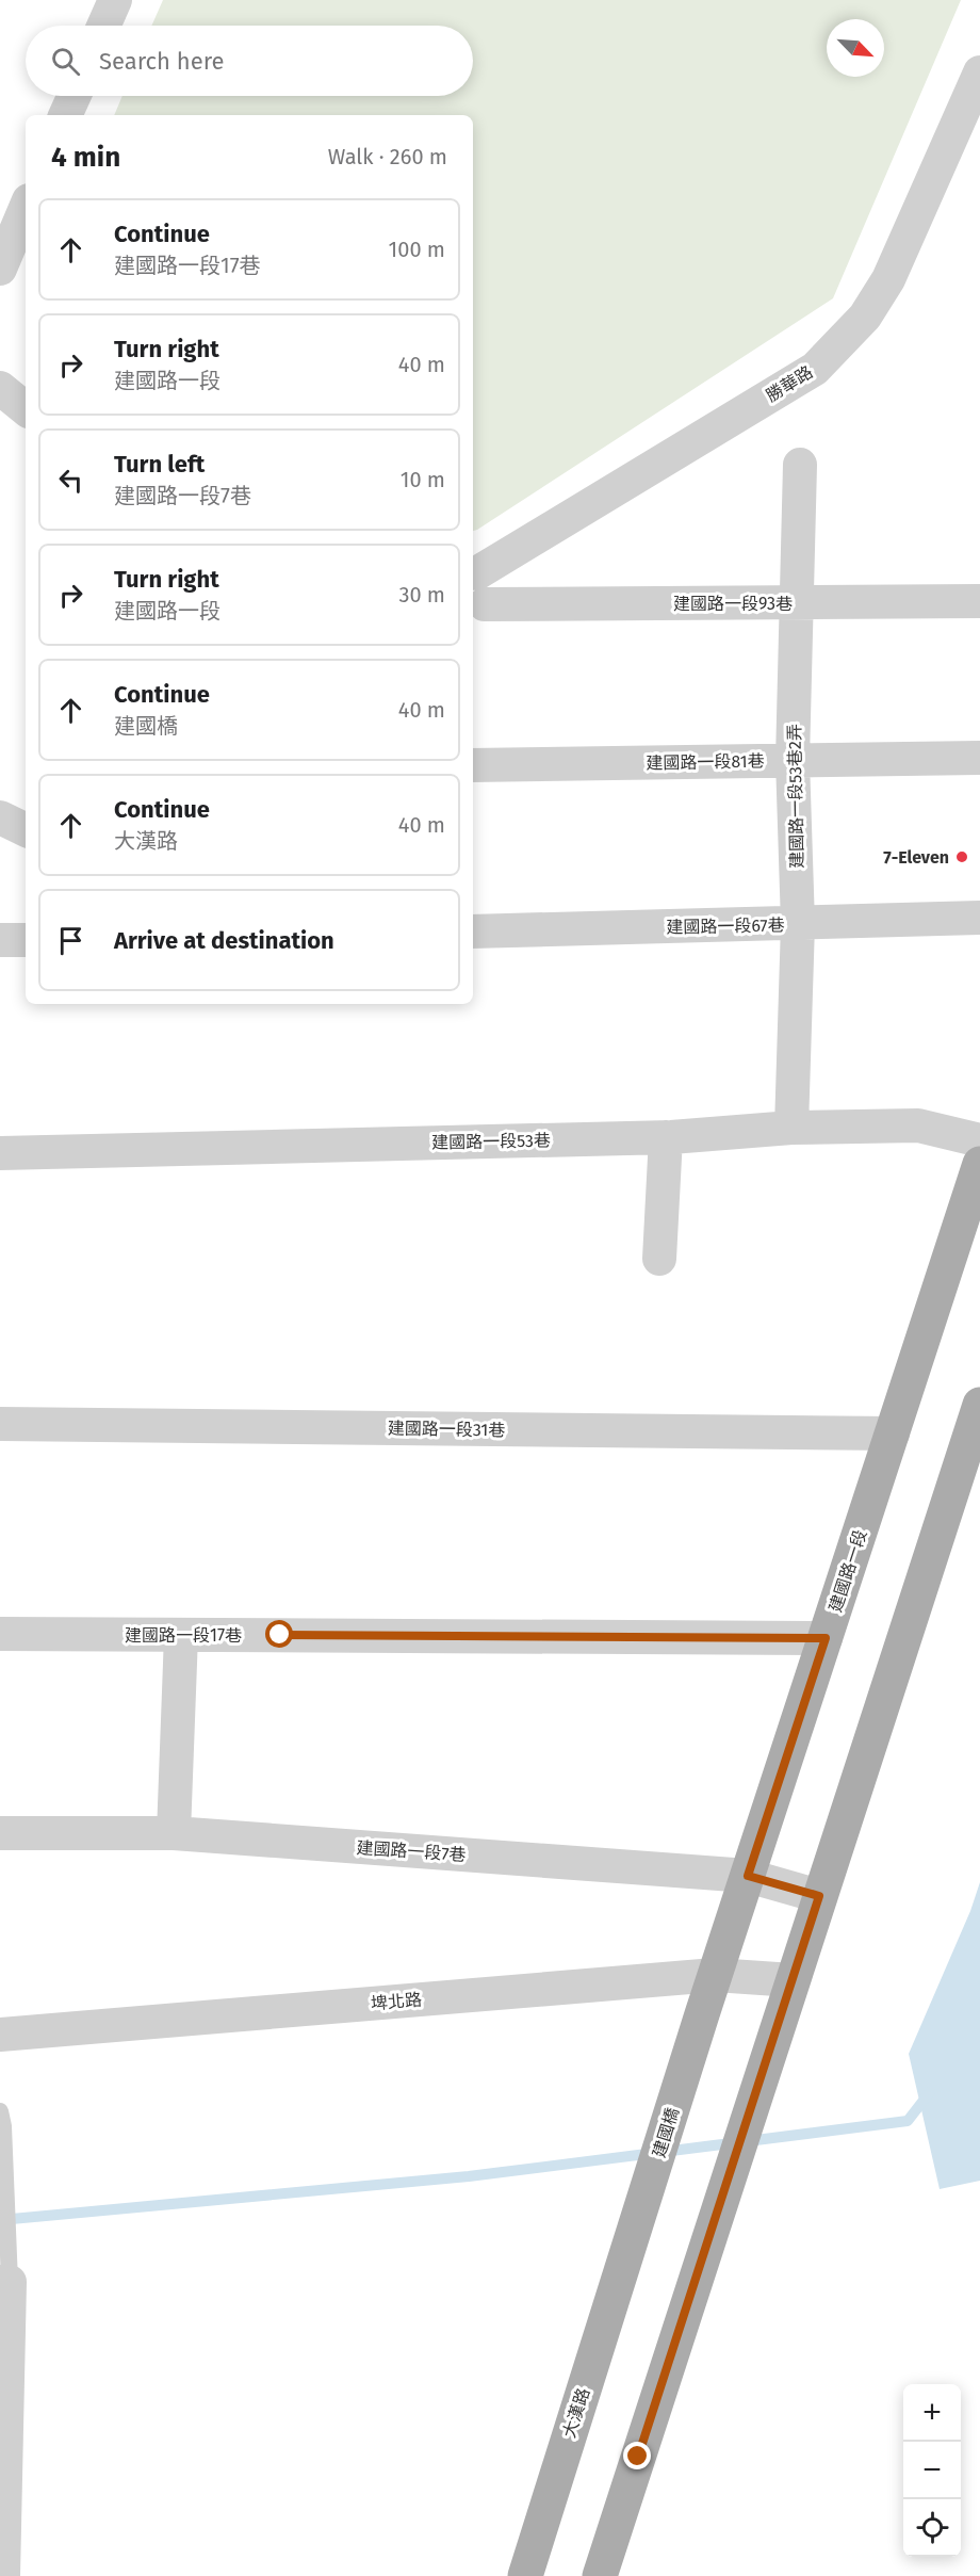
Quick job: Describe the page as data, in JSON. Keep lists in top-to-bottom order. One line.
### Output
{"streets":{"main road":["建國路一段","建國橋","大漢路"],"street":["勝華路","建國路一段93巷","建國路一段81巷","建國路一段53巷2弄","建國路一段67巷","建國路一段53巷","建國路一段31巷","建國路一段17巷","建國路一段7巷","埤北路"]},"crossings":[["建國路一段93巷","建國路一段53巷2弄"],["建國路一段81巷","建國路一段53巷2弄"],["建國路一段53巷2弄","建國路一段67巷"],["建國路一段53巷2弄","建國路一段53巷"],["建國路一段31巷","建國路一段"],["建國路一段","建國路一段17巷"],["建國路一段","建國路一段7巷"],["建國路一段","埤北路"],["建國路一段","建國橋"],["建國橋","大漢路"]],"places":["7-Eleven"],"north":"bottom right","page":{"search":"Search here","heading":["4 min","Walk · 260 m"],"list":[["Continue","建國路一段17巷","100 m"],["Turn right","建國路一段","40 m"],["Turn left","建國路一段7巷","10 m"],["Turn right","建國路一段","30 m"],["Continue","建國橋","40 m"],["Continue","大漢路","40 m"],"Arrive at destination"],"map_buttons":["+","−"]}}
